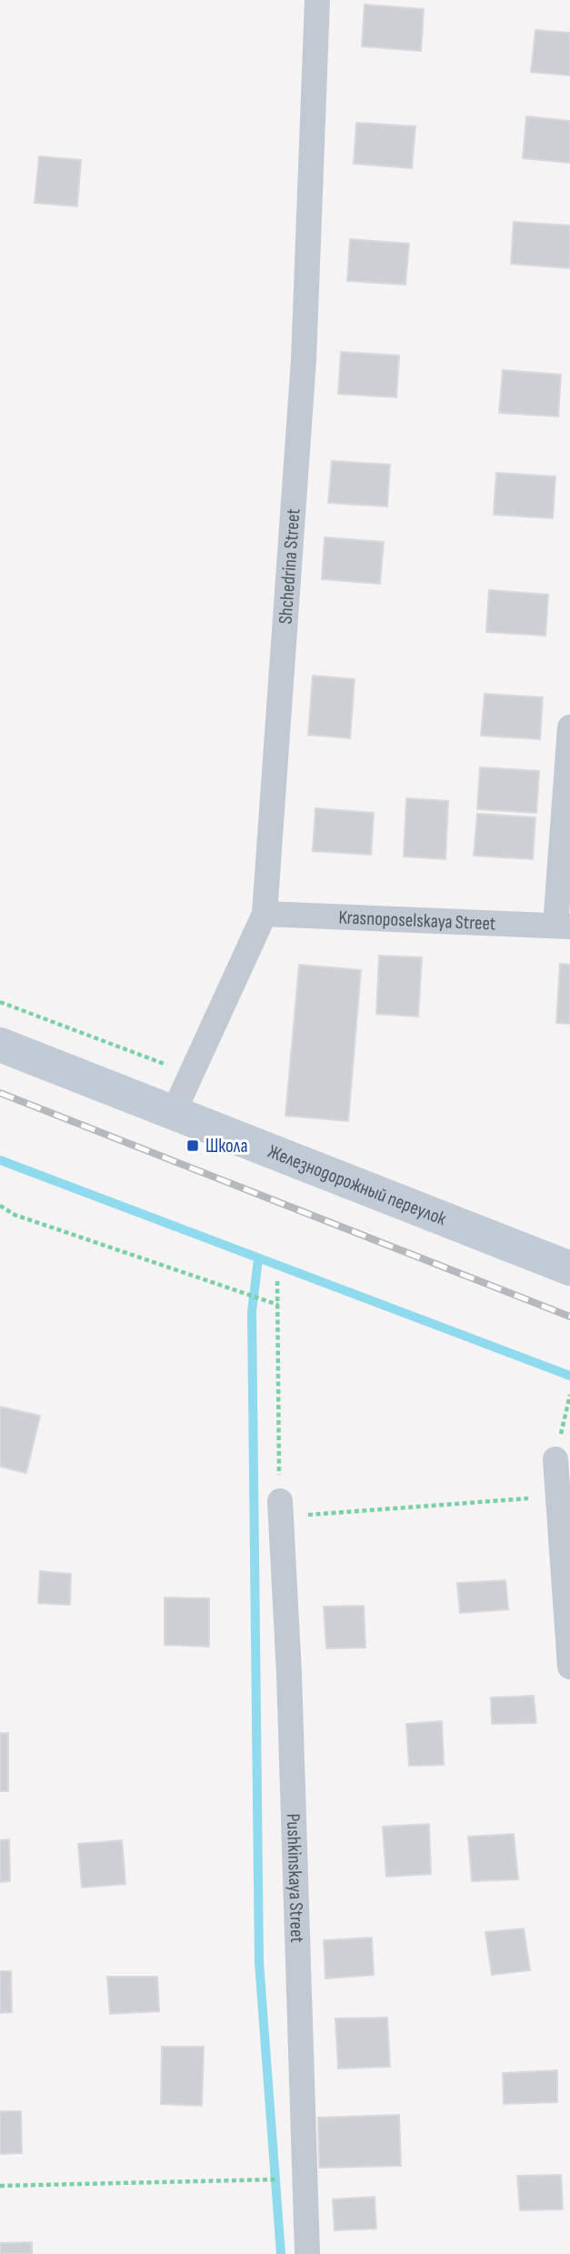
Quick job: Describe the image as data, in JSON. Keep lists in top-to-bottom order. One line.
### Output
{"streets":{"street":["Shchedrina Street","Krasnoposelskaya Street","Железнодорожный переулок","Pushkinskaya Street"]},"crossings":[["Shchedrina Street","Krasnoposelskaya Street"],["Shchedrina Street","Железнодорожный переулок"]],"places":{"transit":["Школа"]}}
